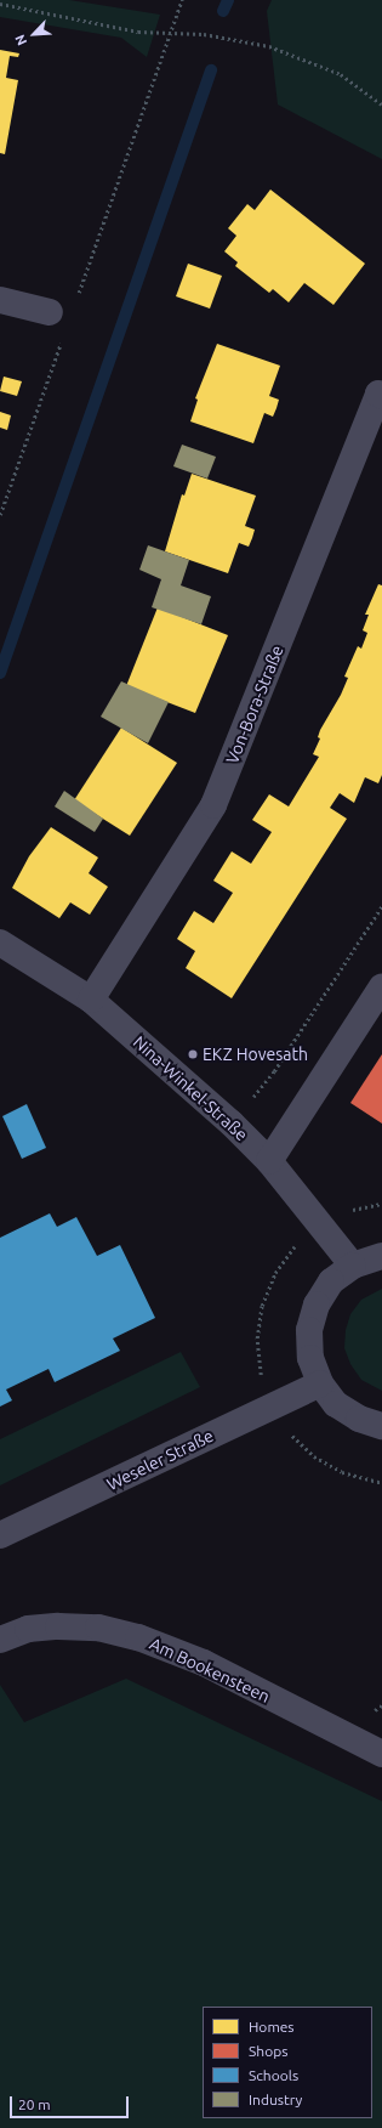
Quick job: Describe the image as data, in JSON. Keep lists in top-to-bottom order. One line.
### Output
{"streets":{"street":["Von-Bora-Straße","Nina-Winkel-Straße","Weseler Straße","Am Bookensteen"]},"crossings":[["Von-Bora-Straße","Nina-Winkel-Straße"]],"places":["EKZ Hovesath"],"legend":["Homes","Shops","Schools","Industry"],"scale_bar":"20 m","north":"bottom left"}
